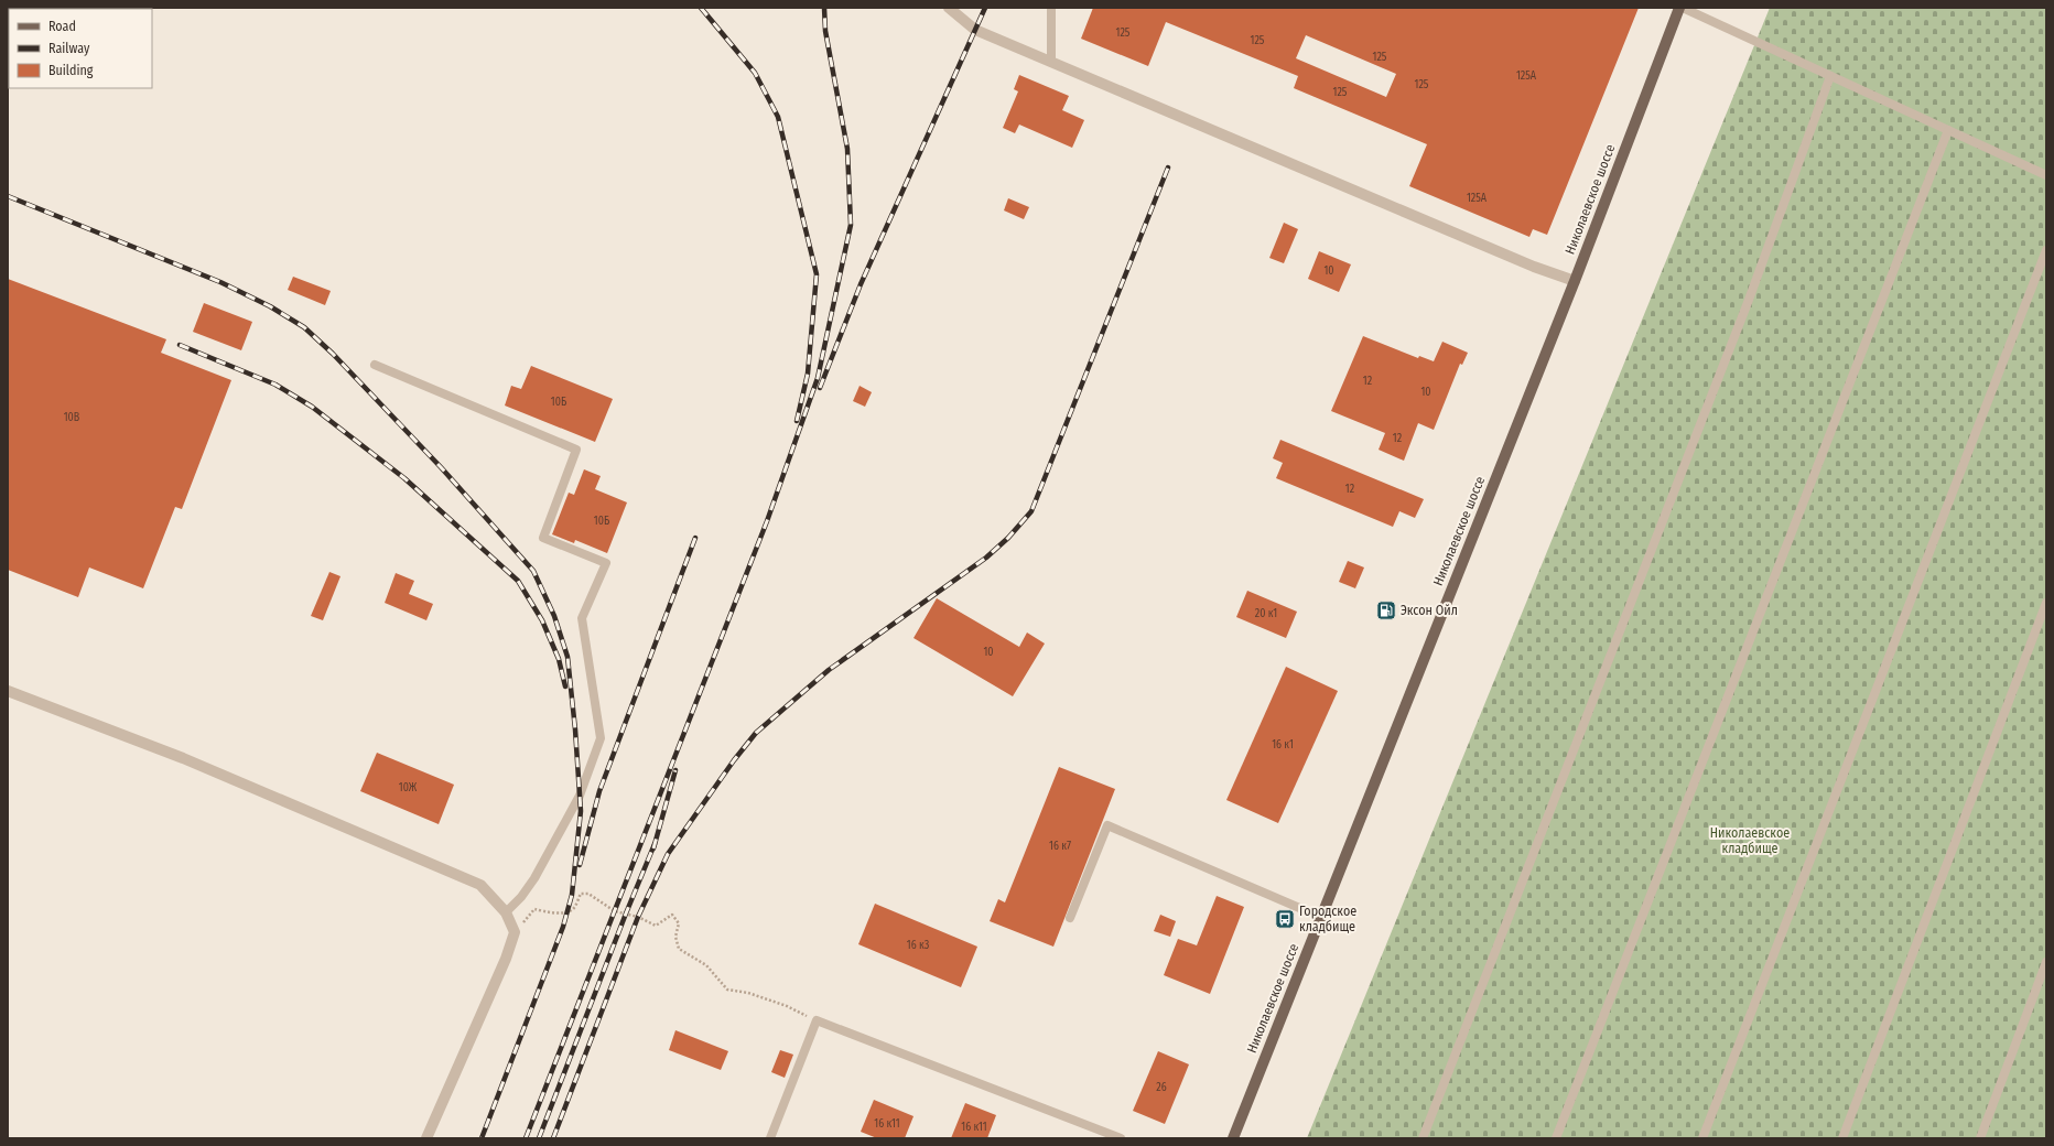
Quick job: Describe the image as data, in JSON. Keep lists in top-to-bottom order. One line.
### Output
{"streets":{"main road":["Николаевское шоссе"]},"parks":["Николаевское кладбище"],"places":{"fuel station":["Эксон Ойл"],"bus stop":["Городское кладбище"]},"house_numbers":["125","125","125","125А","125","125","125А","10","12","10","10Б","10В","12","12","10Б","20 к1","10","16 к1","10Ж","16 к7","16 к3","26","16 к11","16 к11"],"legend":["Road","Railway","Building"]}
